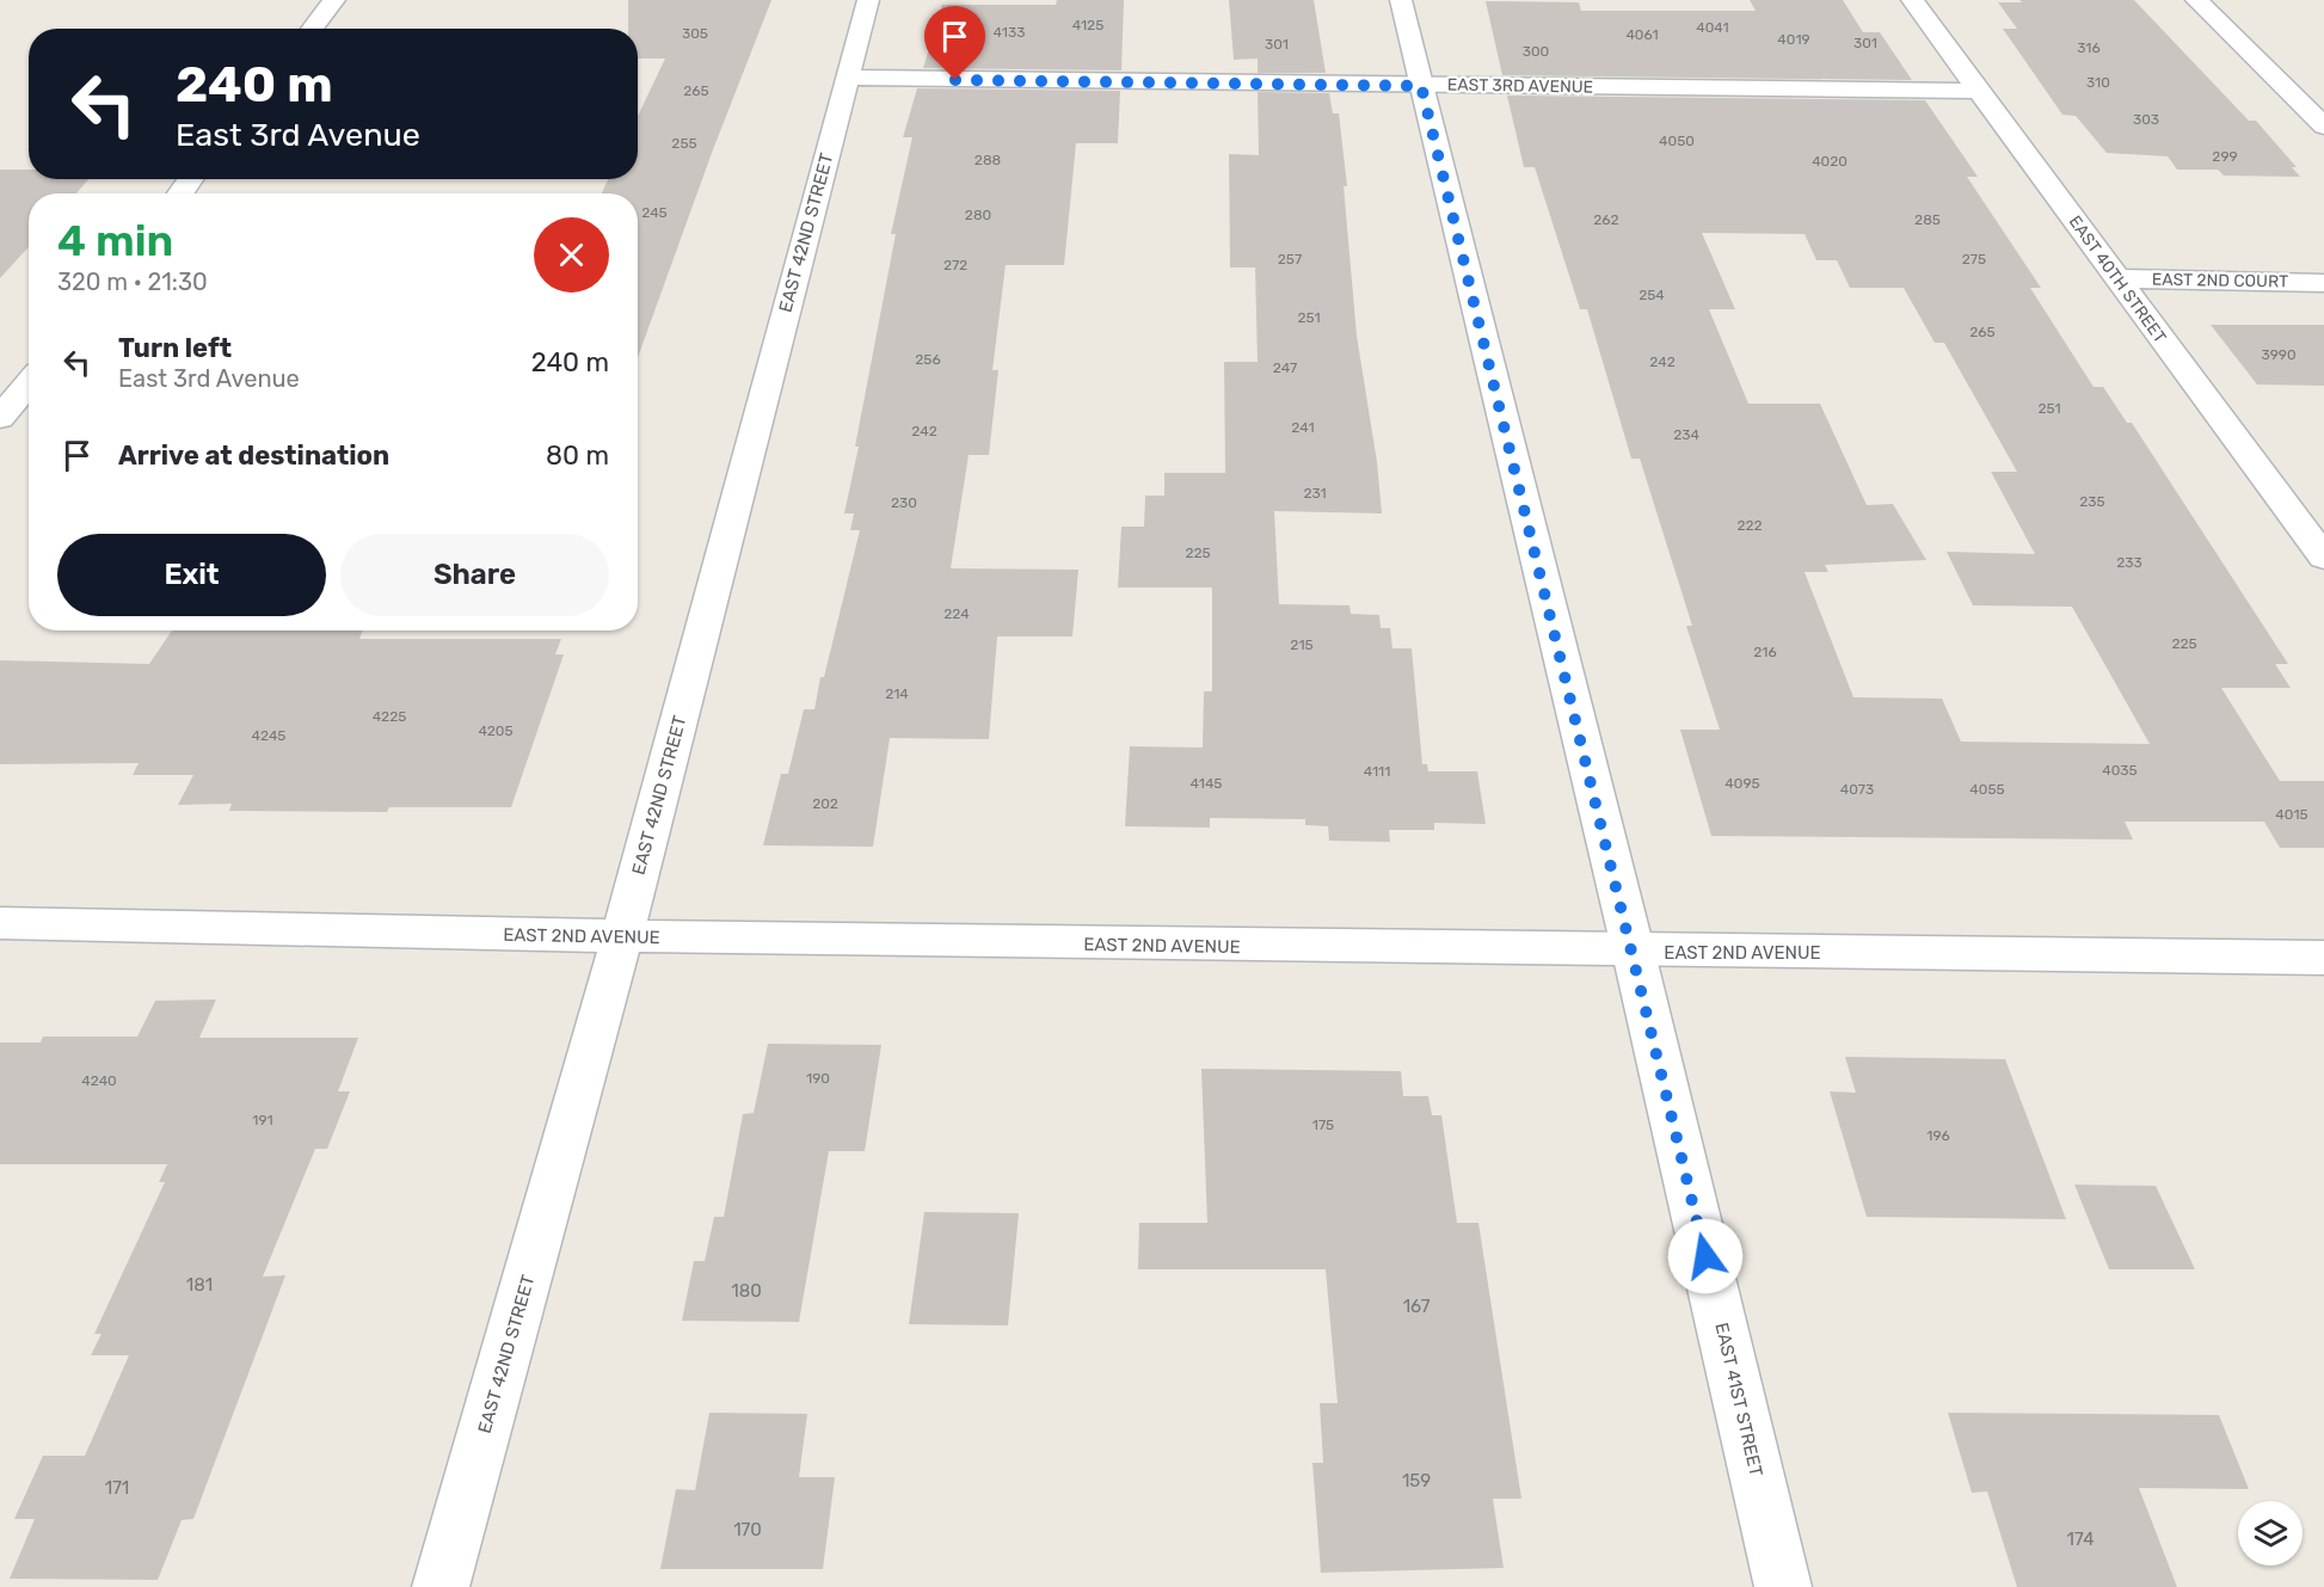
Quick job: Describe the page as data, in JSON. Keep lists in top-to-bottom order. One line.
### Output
{"streets":{"street":["EAST 3RD AVENUE","EAST 42ND STREET","EAST 40TH STREET","EAST 2ND COURT","EAST 2ND AVENUE","EAST 41ST STREET"]},"crossings":[["EAST 3RD AVENUE","EAST 42ND STREET"],["EAST 3RD AVENUE","EAST 40TH STREET"],["EAST 3RD AVENUE","EAST 41ST STREET"],["EAST 42ND STREET","EAST 2ND AVENUE"],["EAST 40TH STREET","EAST 2ND COURT"],["EAST 2ND AVENUE","EAST 41ST STREET"]],"house_numbers":["4125","4041","4133","305","4061","4019","301","301","316","300","310","265","303","4050","255","299","288","4020","245","280","262","285","257","275","272","254","251","265","3990","256","242","247","251","241","242","234","231","235","230","222","225","233","224","225","215","216","214","4225","4205","4245","4035","4111","4145","4095","4073","4055","202","4015","190","4240","191","175","196","181","180","167","159","171","170","174"],"page":{"turn":["240 m","East 3rd Avenue"],"heading":["4 min","320 m · 21:30"],"list":[{"name":"Turn left","note":"East 3rd Avenue","value":"240 m"},{"name":"Arrive at destination","value":"80 m"}],"buttons":["Exit","Share"]}}
